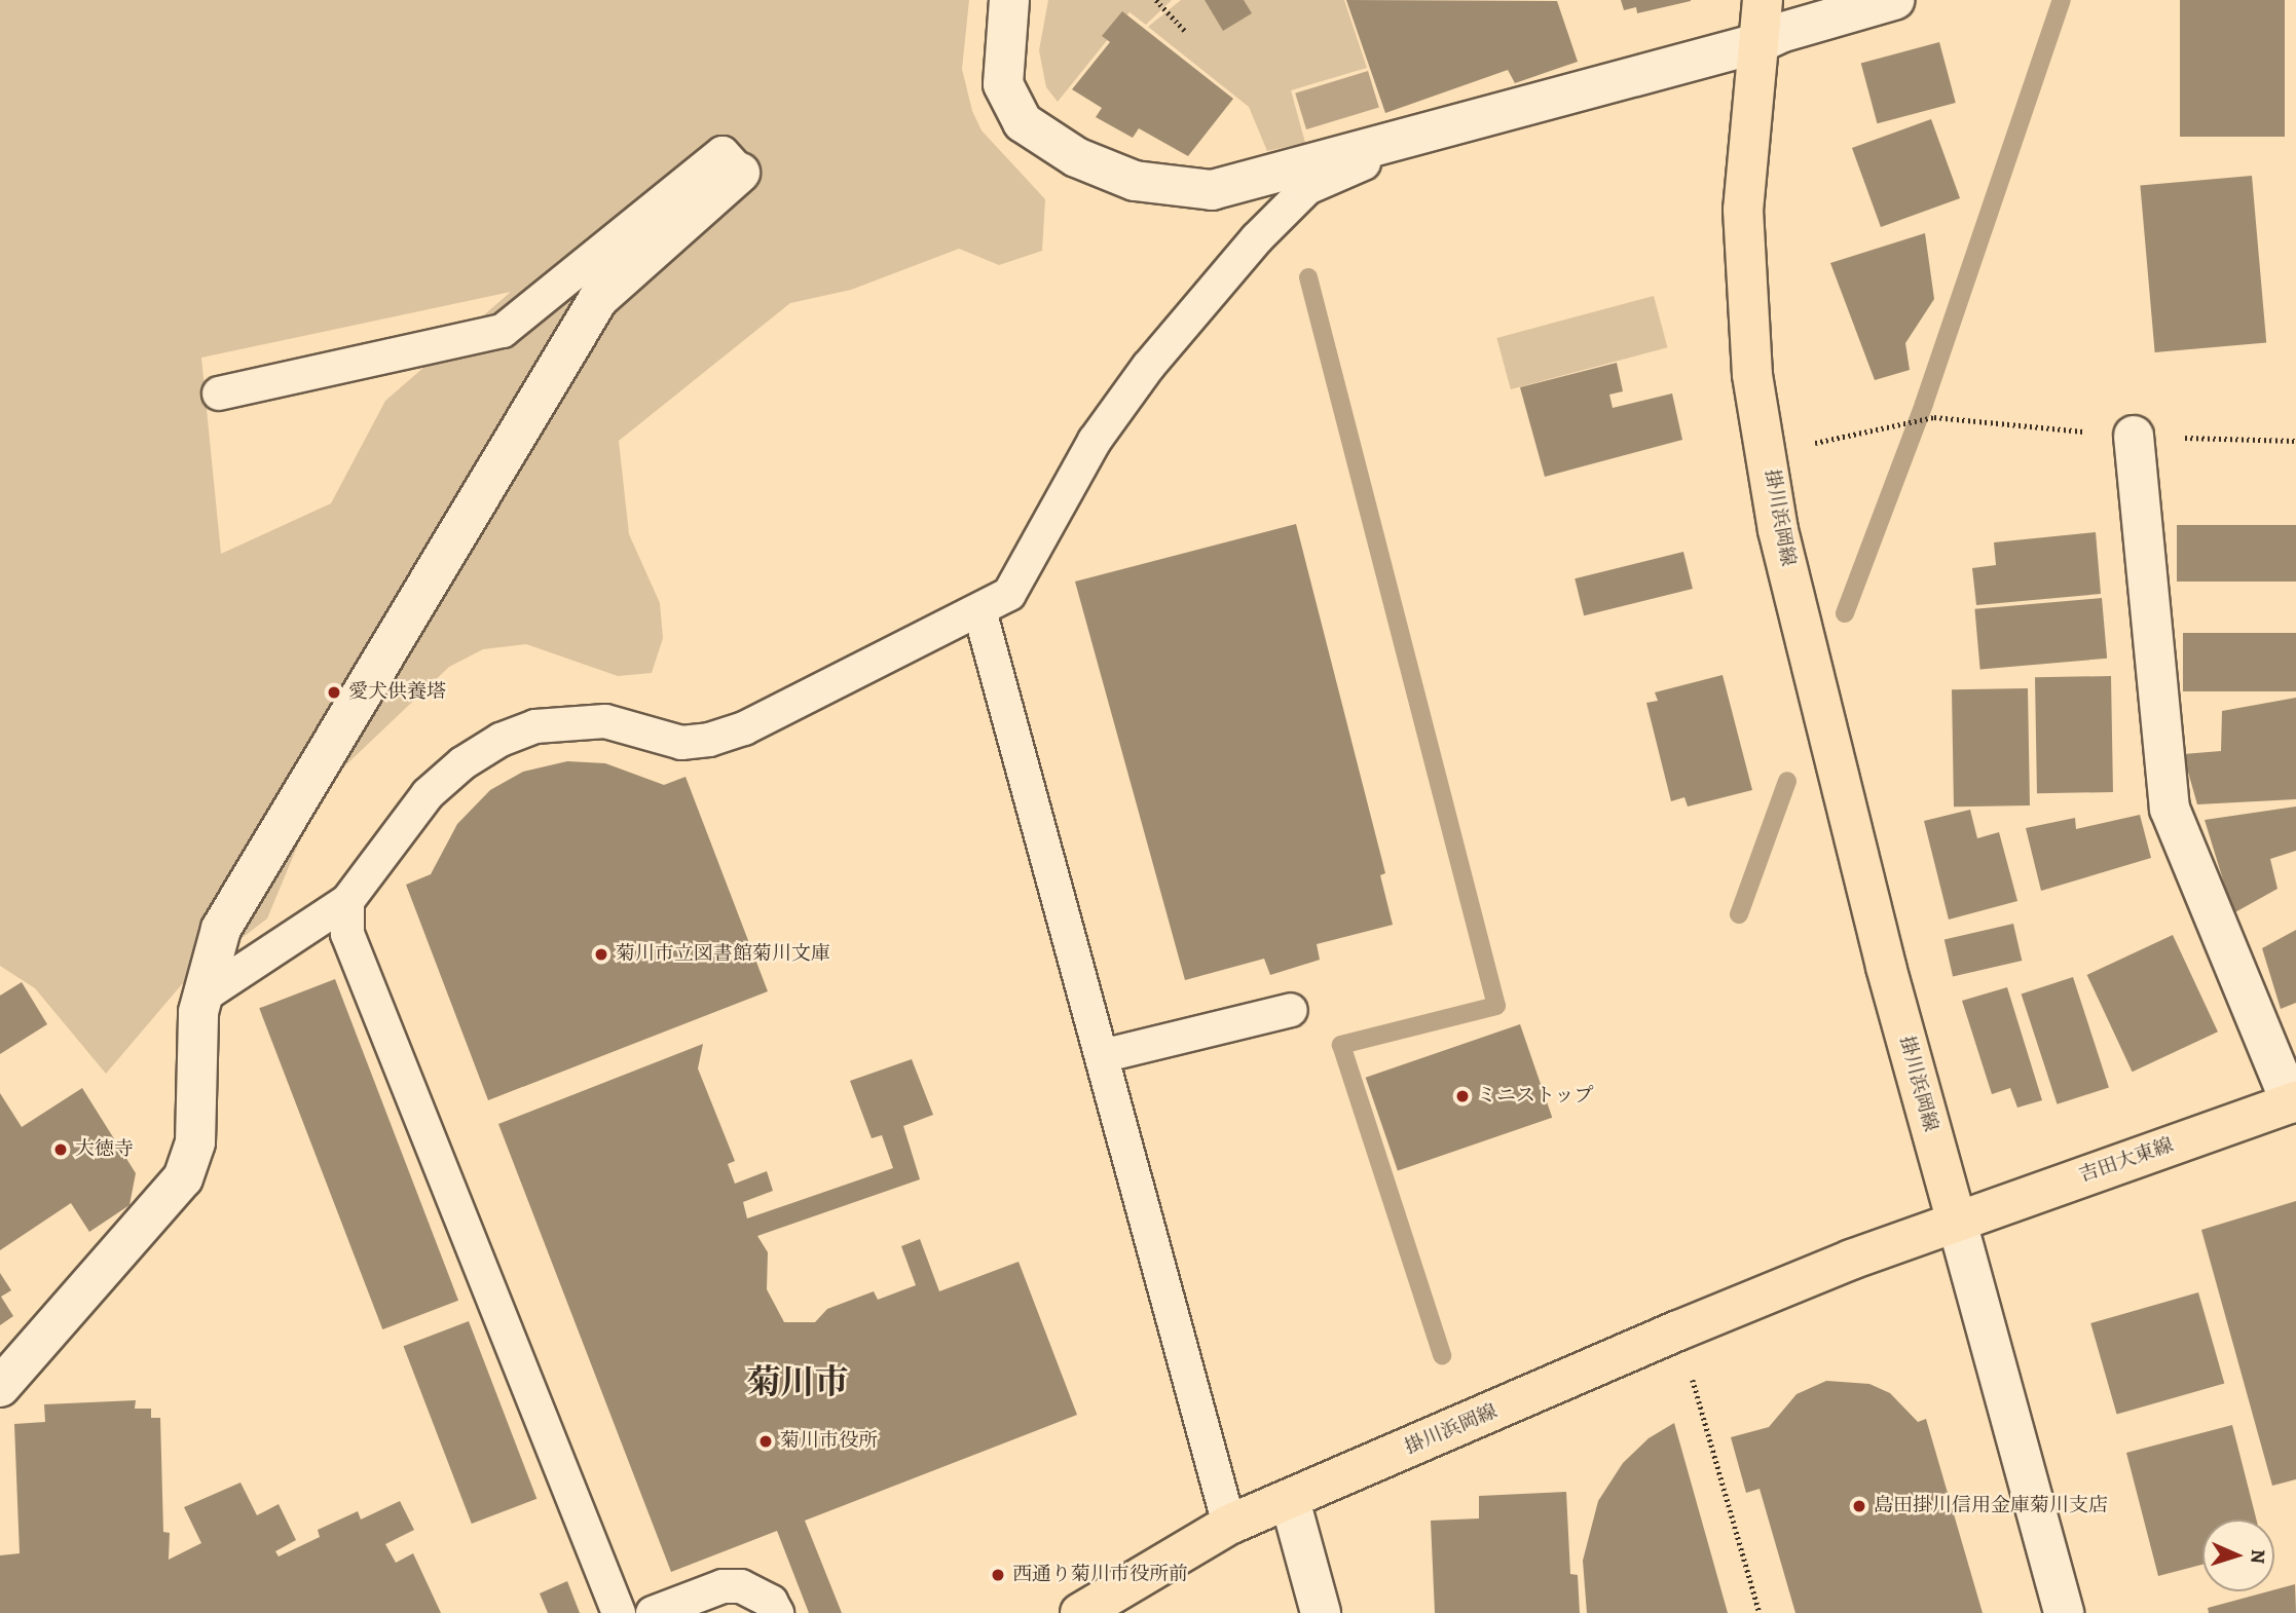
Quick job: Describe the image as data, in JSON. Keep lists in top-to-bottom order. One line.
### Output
{"streets":{"main road":["掛川浜岡線","吉田大東線"]},"crossings":[["掛川浜岡線","吉田大東線"]],"districts":["菊川市"],"places":["愛犬供養塔","菊川市立図書館菊川文庫","ミニストップ","大徳寺","菊川市役所","島田掛川信用金庫菊川支店","西通り菊川市役所前"],"north":"right"}
